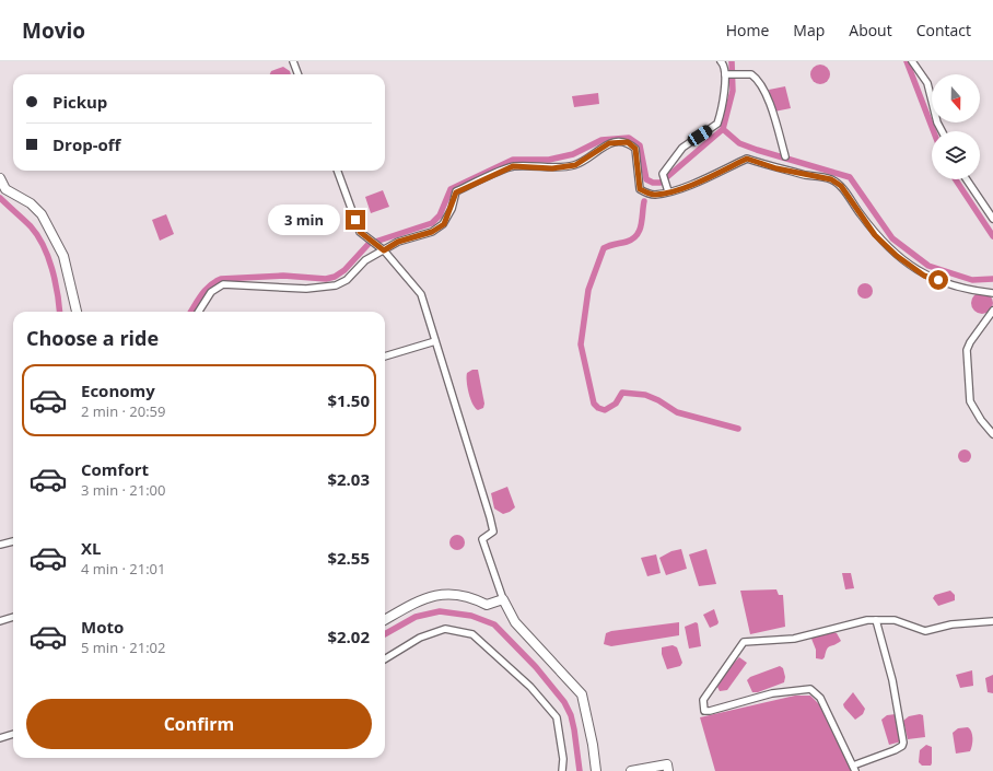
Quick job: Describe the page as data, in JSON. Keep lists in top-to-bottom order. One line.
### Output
{"north":"bottom","page":{"header":"Movio","nav":["Home","Map","About","Contact"],"banner":["Pickup","Drop-off"],"bubble":"3 min","heading":"Choose a ride","list":[{"name":"Economy","note":"2 min · 20:59","value":"$1.50"},{"name":"Comfort","note":"3 min · 21:00","value":"$2.03"},{"name":"XL","note":"4 min · 21:01","value":"$2.55"},{"name":"Moto","note":"5 min · 21:02","value":"$2.02"}],"buttons":"Confirm"}}
